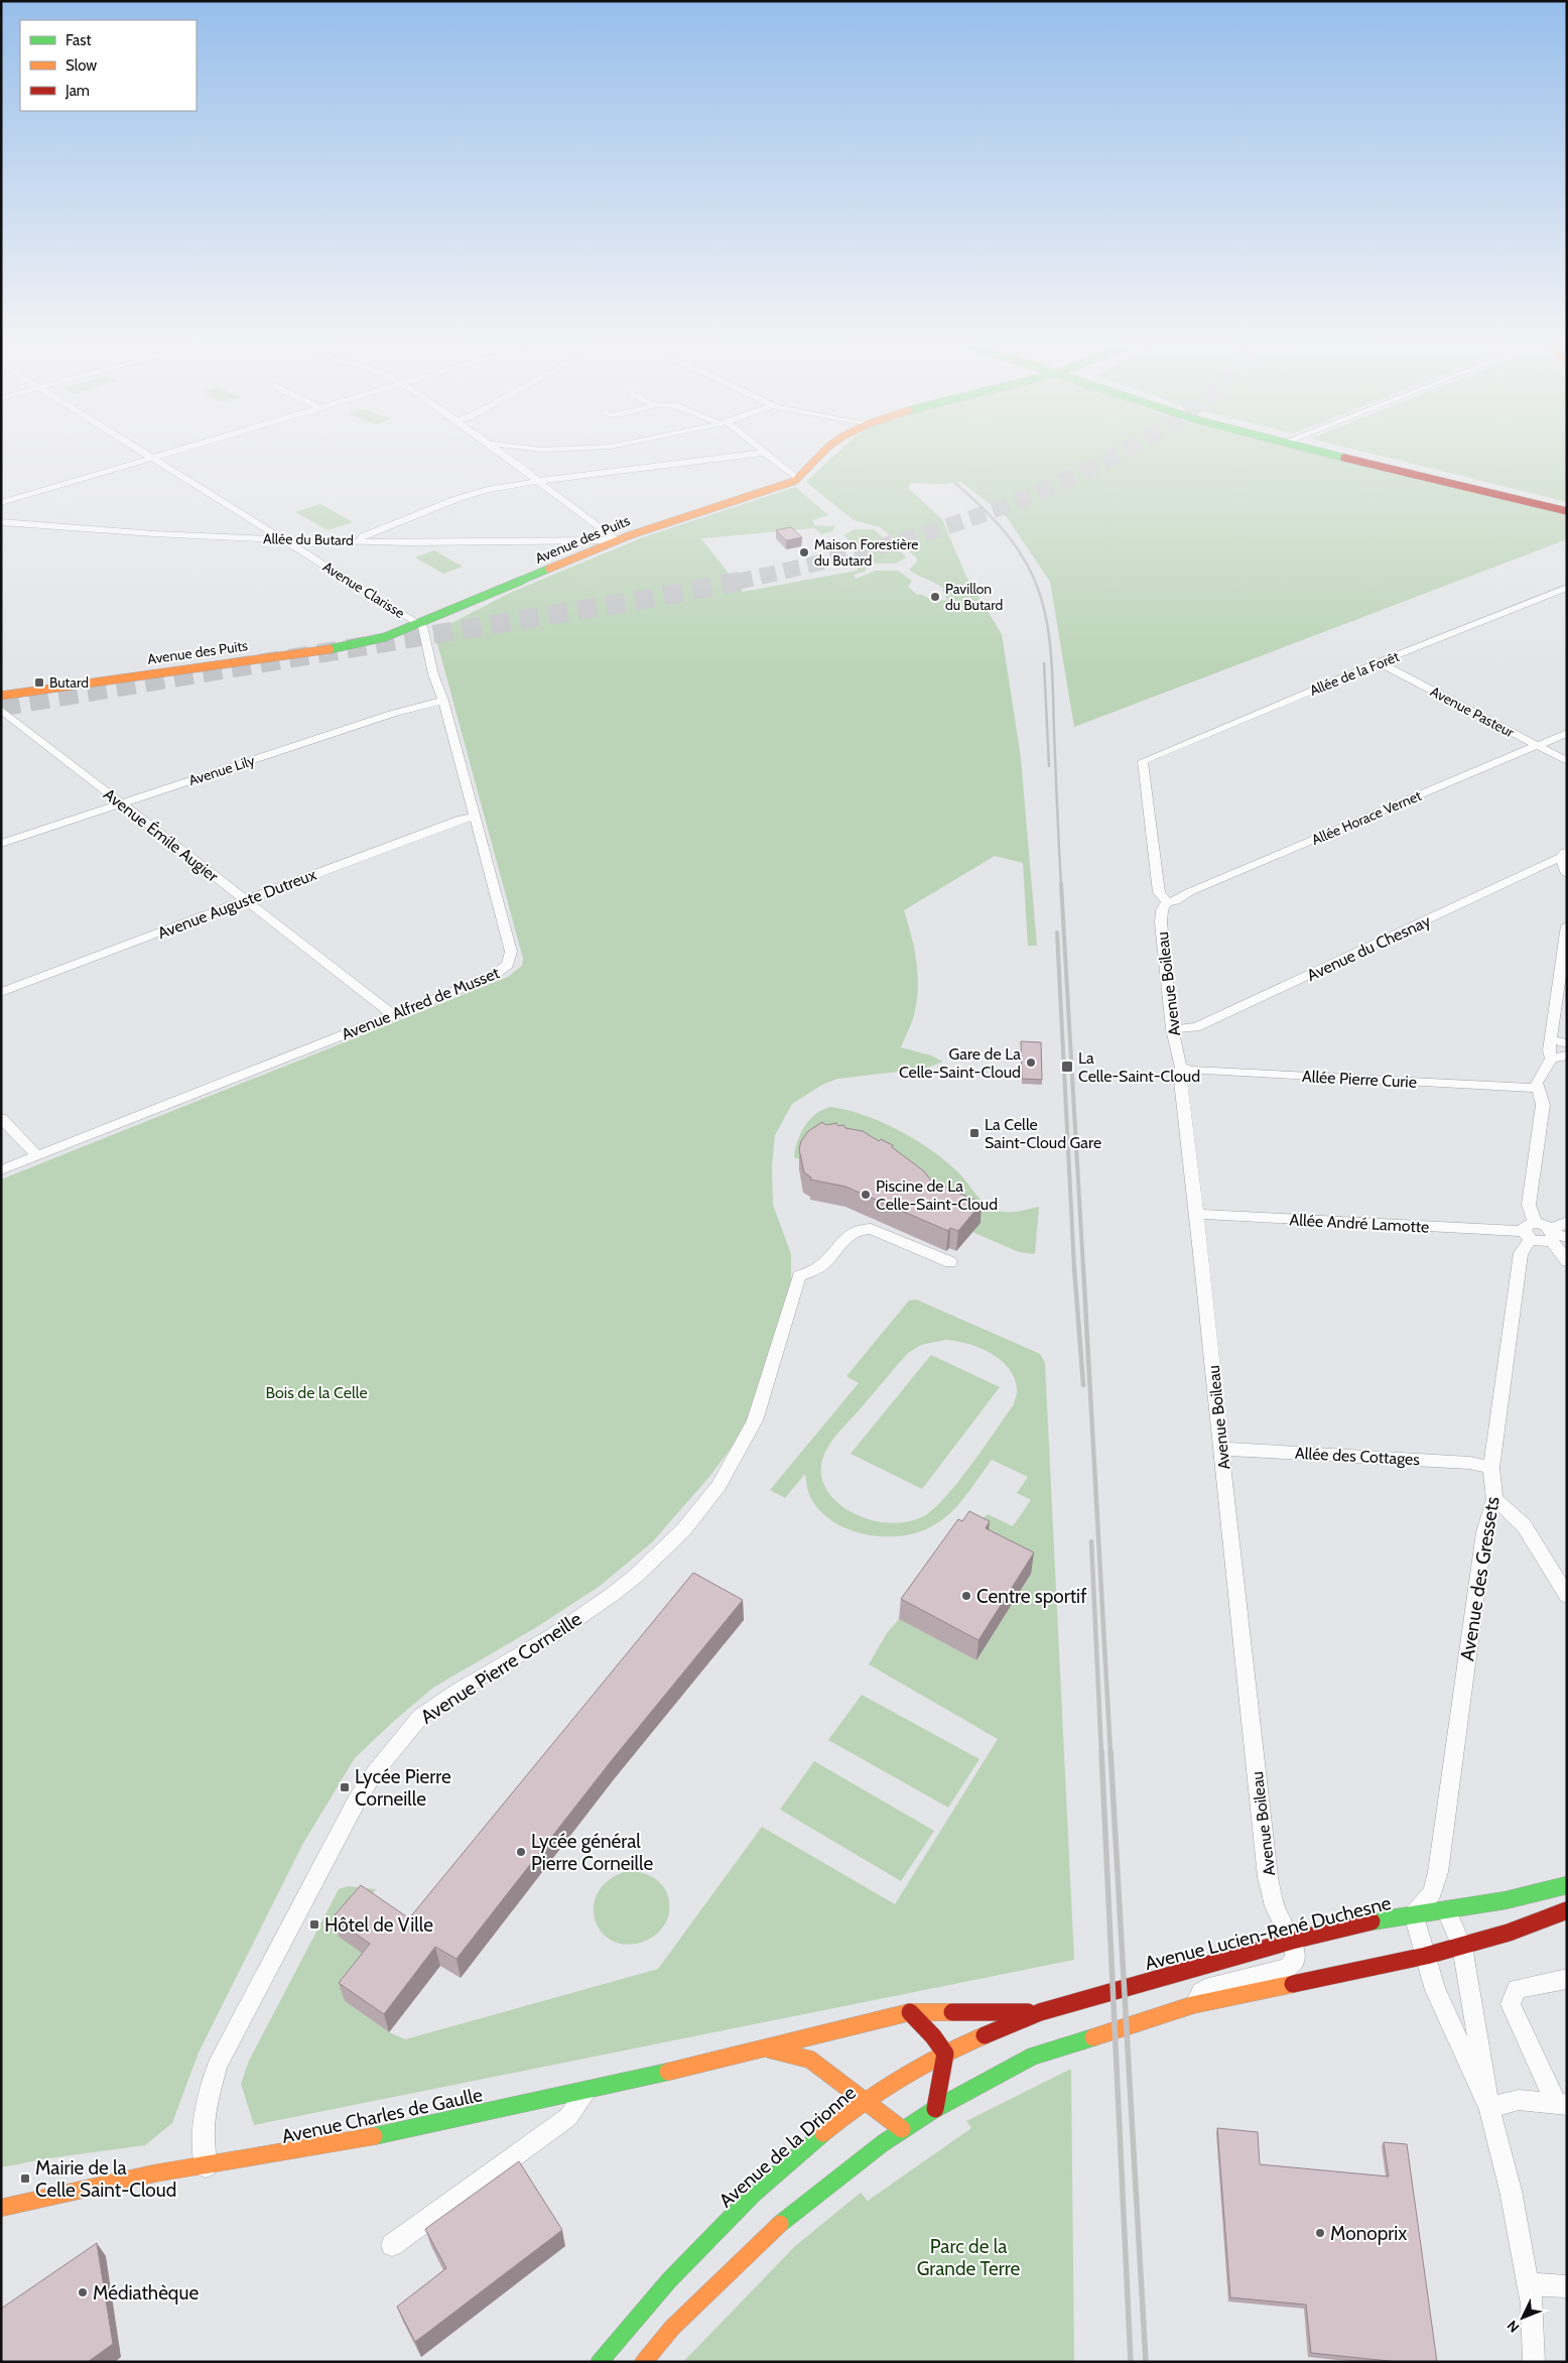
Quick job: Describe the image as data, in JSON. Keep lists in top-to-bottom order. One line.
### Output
{"streets":{"main road":["Avenue des Puits","Avenue Lucien-René Duchesne","Avenue Charles de Gaulle","Avenue de la Drionne"],"street":["Allée du Butard","Avenue Clarisse","Allée de la Forêt","Avenue Pasteur","Avenue Lily","Allée Horace Vernet","Avenue Émile Augier","Avenue Auguste Dutreux","Avenue du Chesnay","Avenue Boileau","Avenue Alfred de Musset","Allée Pierre Curie","Allée André Lamotte","Allée des Cottages","Avenue des Gressets","Avenue Pierre Corneille"]},"crossings":[["Allée du Butard","Avenue des Puits"],["Allée du Butard","Avenue Clarisse"],["Avenue des Puits","Avenue Clarisse"],["Avenue des Puits","Avenue Alfred de Musset"],["Avenue Clarisse","Avenue Alfred de Musset"],["Allée de la Forêt","Avenue Pasteur"],["Allée de la Forêt","Allée Horace Vernet"],["Allée de la Forêt","Avenue Boileau"],["Avenue Pasteur","Allée Horace Vernet"],["Avenue Lily","Avenue Émile Augier"],["Avenue Lily","Avenue Alfred de Musset"],["Allée Horace Vernet","Avenue Boileau"],["Avenue Émile Augier","Avenue Auguste Dutreux"],["Avenue Émile Augier","Avenue Alfred de Musset"],["Avenue Auguste Dutreux","Avenue Alfred de Musset"],["Avenue du Chesnay","Avenue Boileau"],["Avenue Boileau","Allée Pierre Curie"],["Avenue Boileau","Allée André Lamotte"],["Avenue Boileau","Allée des Cottages"],["Avenue Boileau","Avenue Lucien-René Duchesne"],["Allée André Lamotte","Avenue des Gressets"],["Allée des Cottages","Avenue des Gressets"],["Avenue des Gressets","Avenue Lucien-René Duchesne"],["Avenue Pierre Corneille","Avenue Charles de Gaulle"],["Avenue Lucien-René Duchesne","Avenue Charles de Gaulle"],["Avenue Lucien-René Duchesne","Avenue de la Drionne"],["Avenue Charles de Gaulle","Avenue de la Drionne"]],"parks":["Bois de la Celle","Parc de la Grande Terre"],"places":{"other":["Maison Forestière du Butard","Pavillon du Butard","Gare de La Celle-Saint-Cloud","Piscine de La Celle-Saint-Cloud","Centre sportif","Lycée général Pierre Corneille","Monoprix","Médiathèque"],"transit":["Butard","La Celle-Saint-Cloud","La Celle Saint-Cloud Gare","Lycée Pierre Corneille","Hôtel de Ville","Mairie de la Celle Saint-Cloud"]},"legend":["Fast","Slow","Jam"],"north":"bottom left"}
